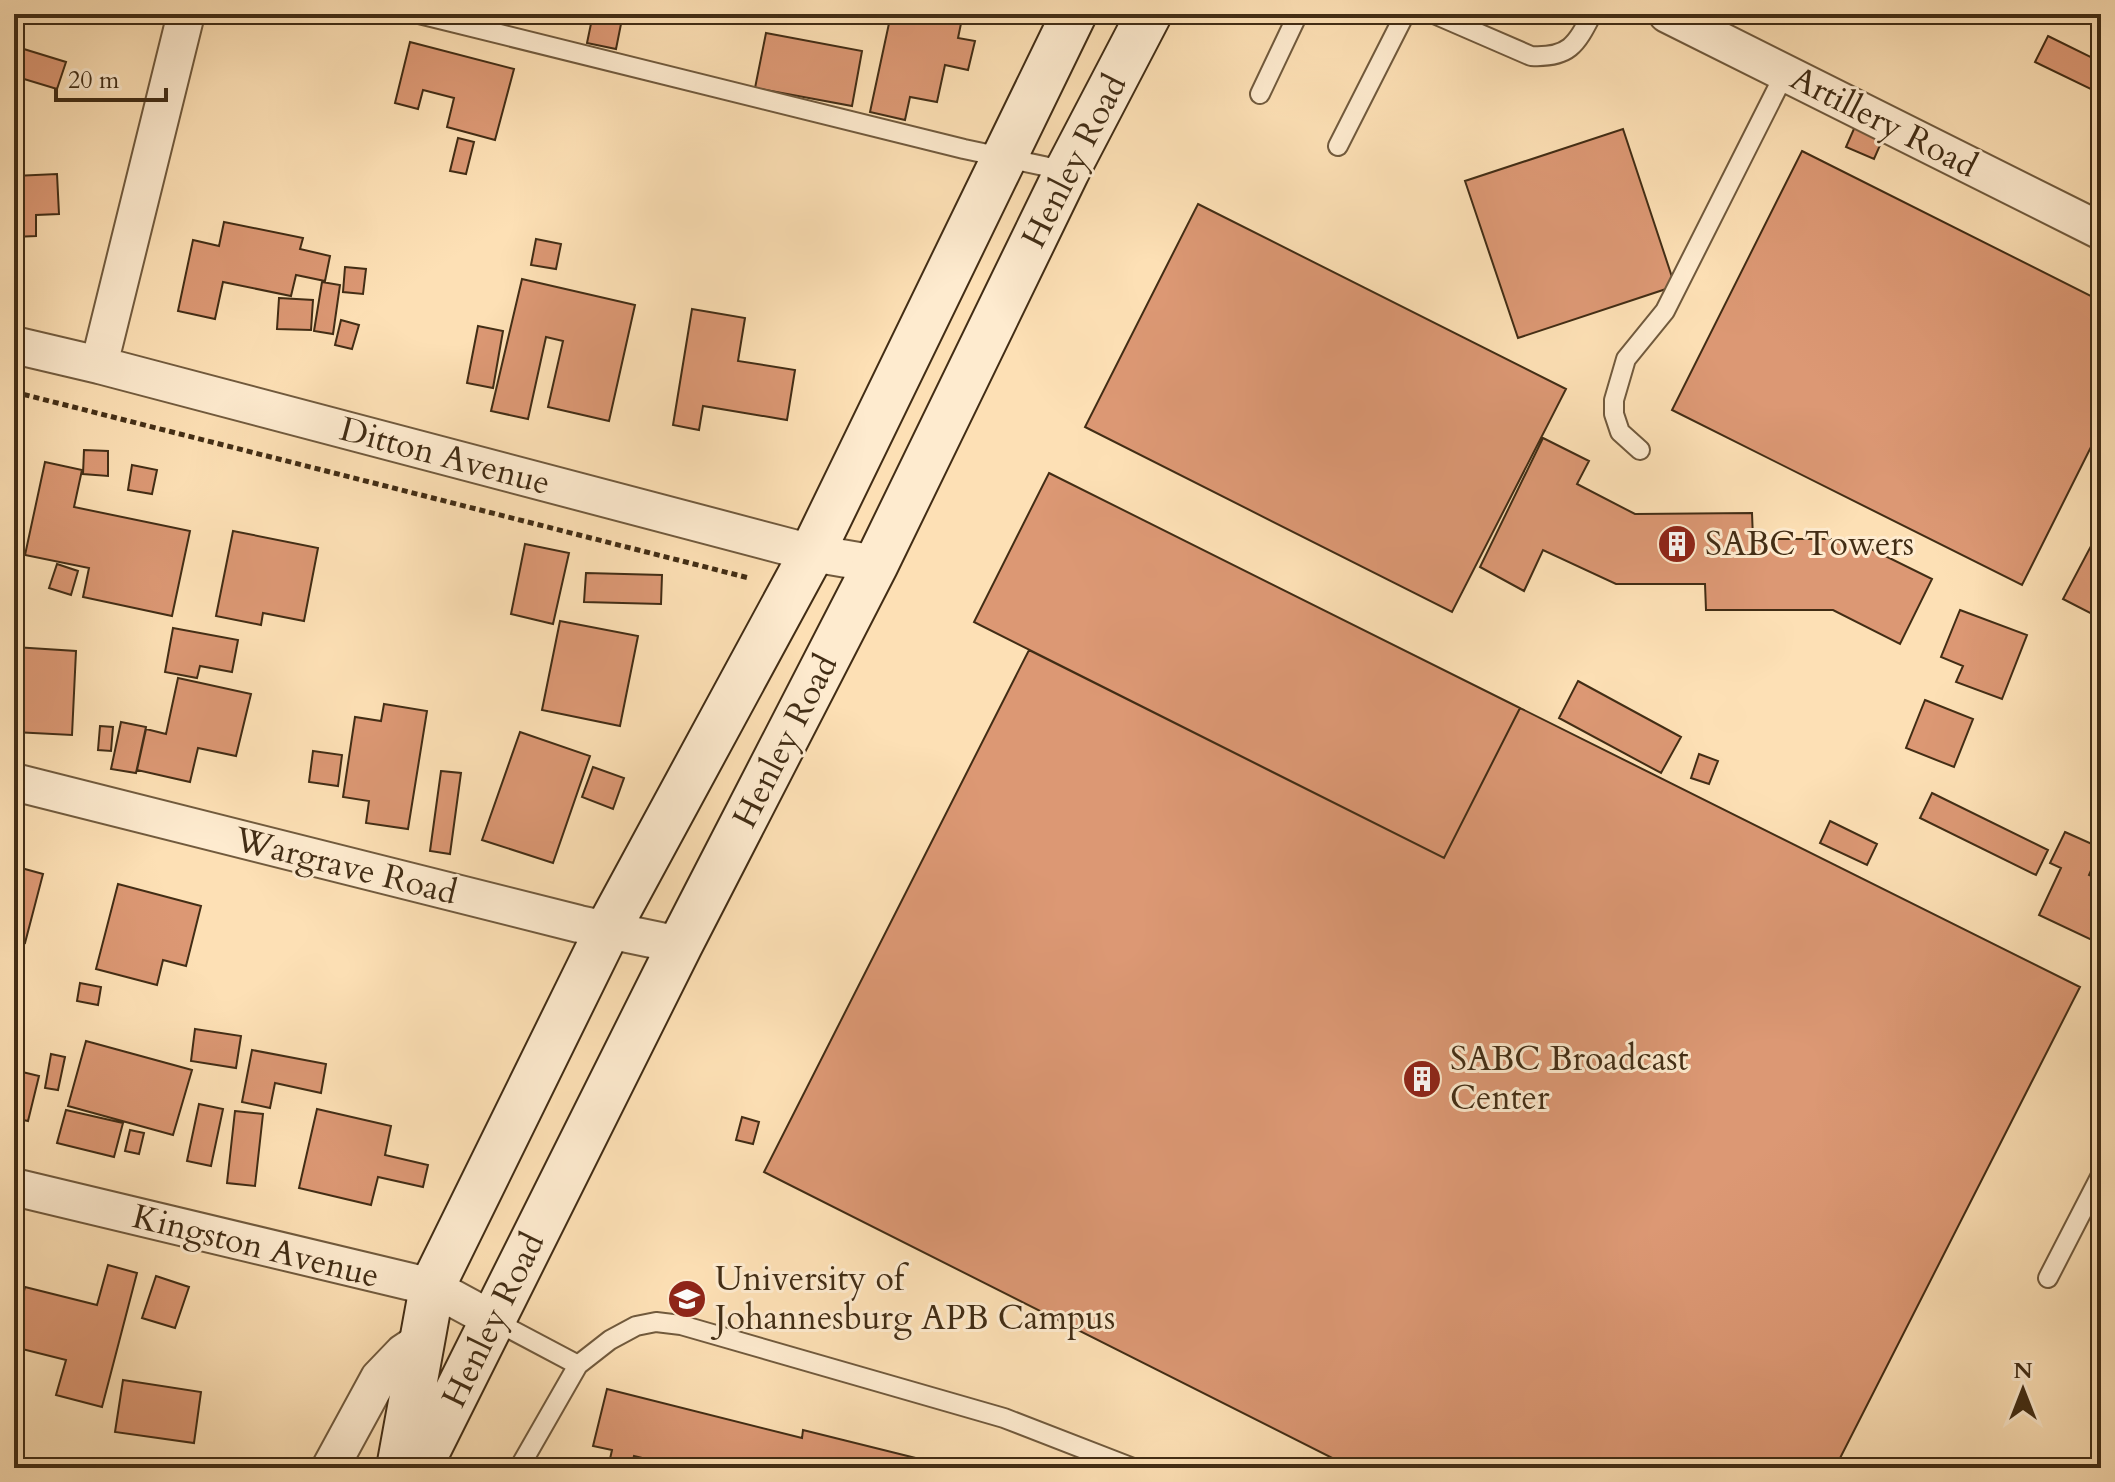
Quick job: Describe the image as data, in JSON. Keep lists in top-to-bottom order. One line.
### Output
{"streets":{"main road":["Henley Road"],"street":["Artillery Road","Ditton Avenue","Wargrave Road","Kingston Avenue"]},"crossings":[["Henley Road","Ditton Avenue"],["Henley Road","Wargrave Road"],["Henley Road","Kingston Avenue"]],"places":{"building":["SABC Towers","SABC Broadcast Center"],"school or university":["University of Johannesburg APB Campus"]},"scale_bar":"20 m","north":"top"}
